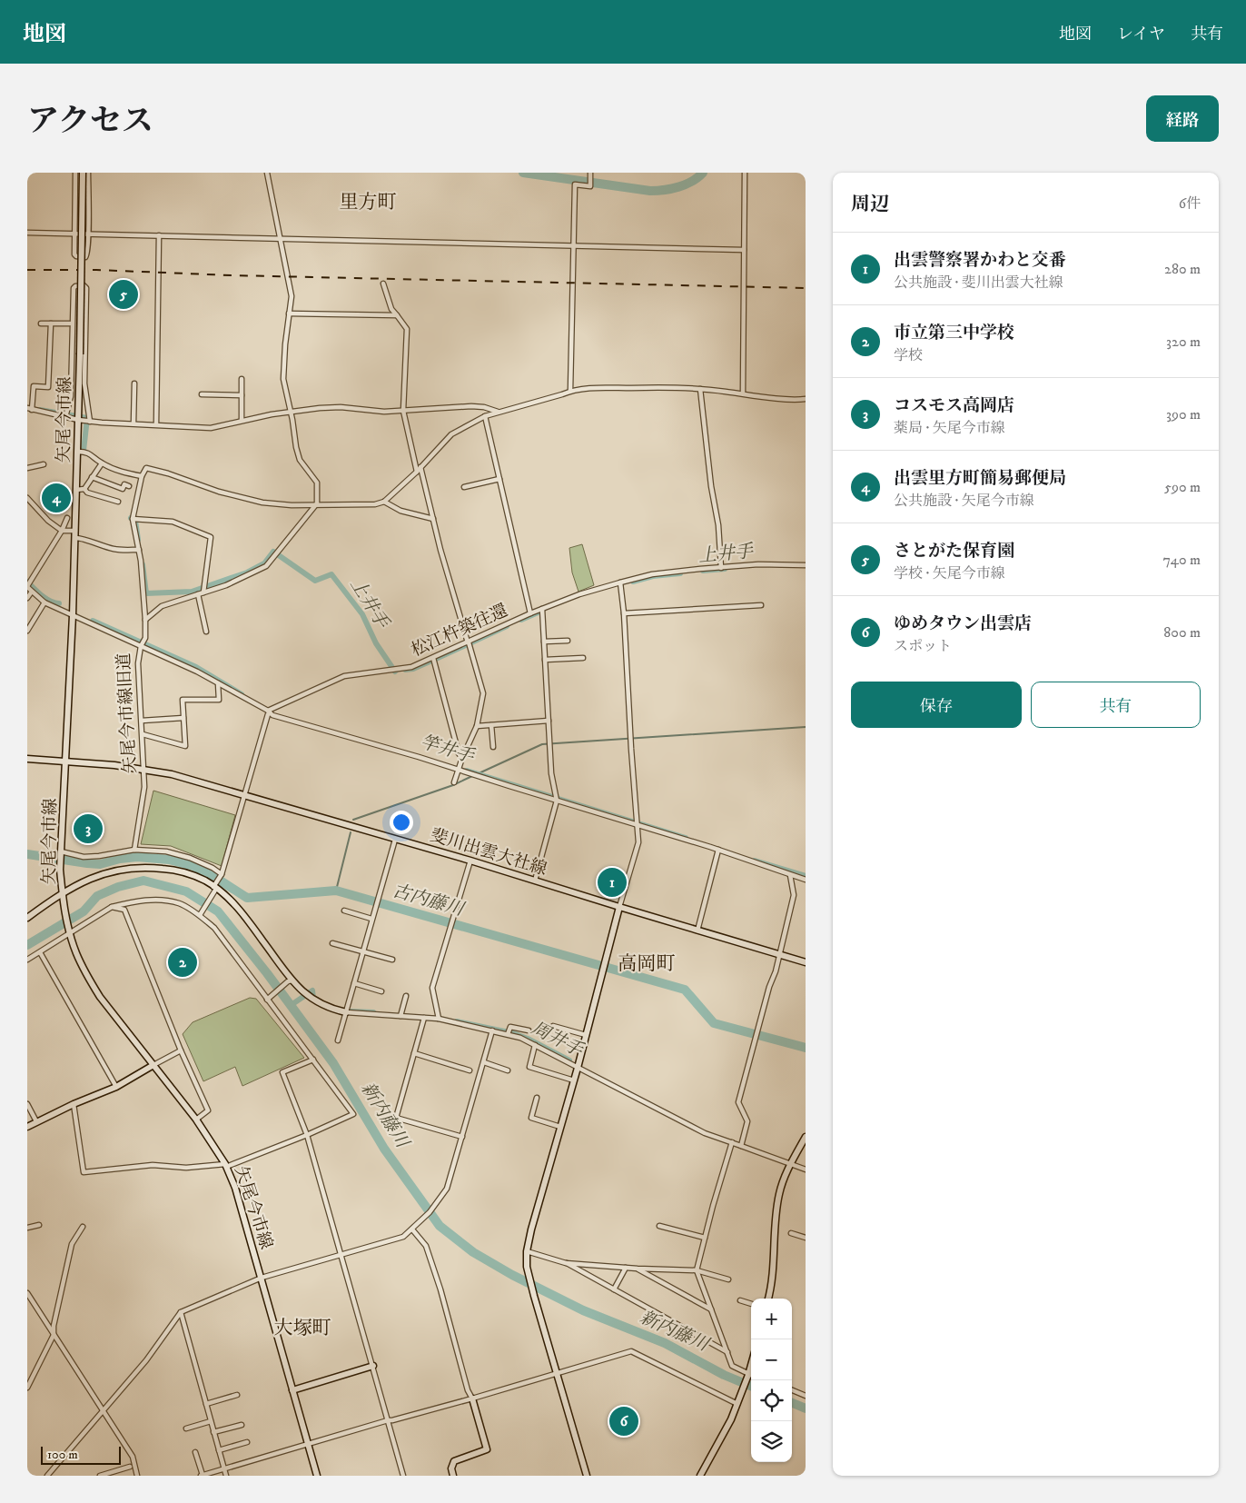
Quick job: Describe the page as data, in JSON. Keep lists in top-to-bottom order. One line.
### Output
{"streets":{"main road":["矢尾今市線","斐川出雲大社線"],"street":["松江杵築往還","矢尾今市線旧道"]},"crossings":[["矢尾今市線","矢尾今市線旧道"],["矢尾今市線","斐川出雲大社線"],["矢尾今市線旧道","斐川出雲大社線"]],"districts":["里方町","高岡町","大塚町"],"water":["上井手","竿井手","古内藤川","周井手","新内藤川"],"scale_bar":"100 m","page":{"header":"地図","nav":["地図","レイヤ","共有"],"title":"アクセス","buttons":["経路",["保存","共有"]],"heading":["周辺","6件"],"list":[{"mark":"1","name":"出雲警察署かわと交番","note":"公共施設 · 斐川出雲大社線","value":"280 m"},{"mark":"2","name":"市立第三中学校","note":"学校","value":"320 m"},{"mark":"3","name":"コスモス高岡店","note":"薬局 · 矢尾今市線","value":"390 m"},{"mark":"4","name":"出雲里方町簡易郵便局","note":"公共施設 · 矢尾今市線","value":"590 m"},{"mark":"5","name":"さとがた保育園","note":"学校 · 矢尾今市線","value":"740 m"},{"mark":"6","name":"ゆめタウン出雲店","note":"スポット","value":"800 m"}],"pins":["5","4","3","1","2","6"],"map_buttons":["+","−"],"scale":"100 m"}}
